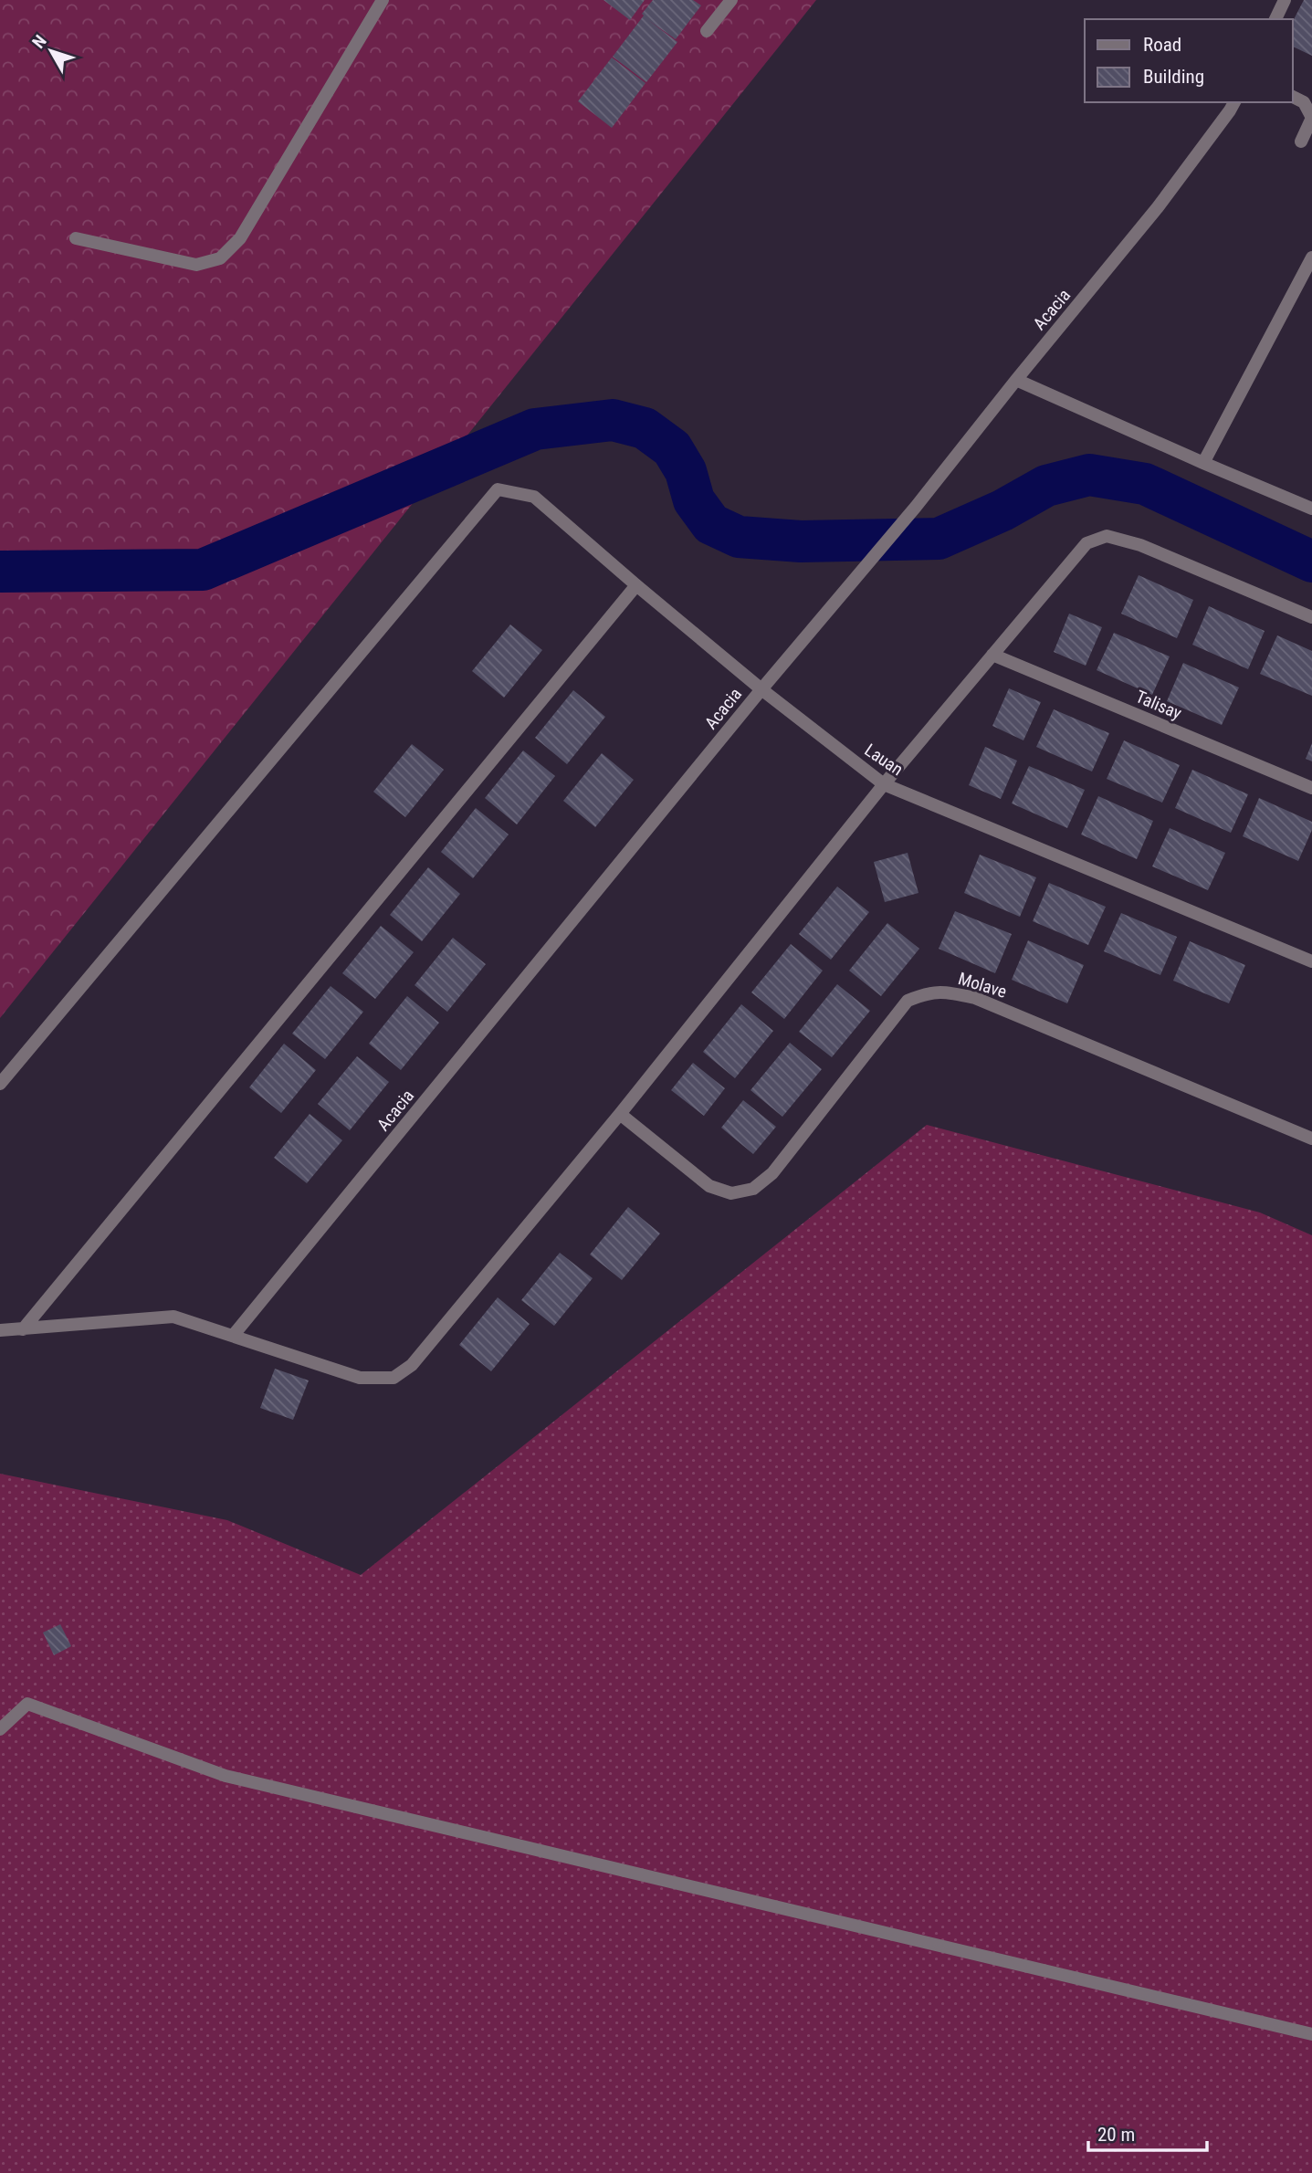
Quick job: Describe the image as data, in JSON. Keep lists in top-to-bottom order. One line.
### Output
{"streets":{"street":["Acacia","Talisay","Lauan","Molave"]},"crossings":[["Acacia","Lauan"]],"legend":["Road","Building"],"scale_bar":"20 m","north":"top left"}
